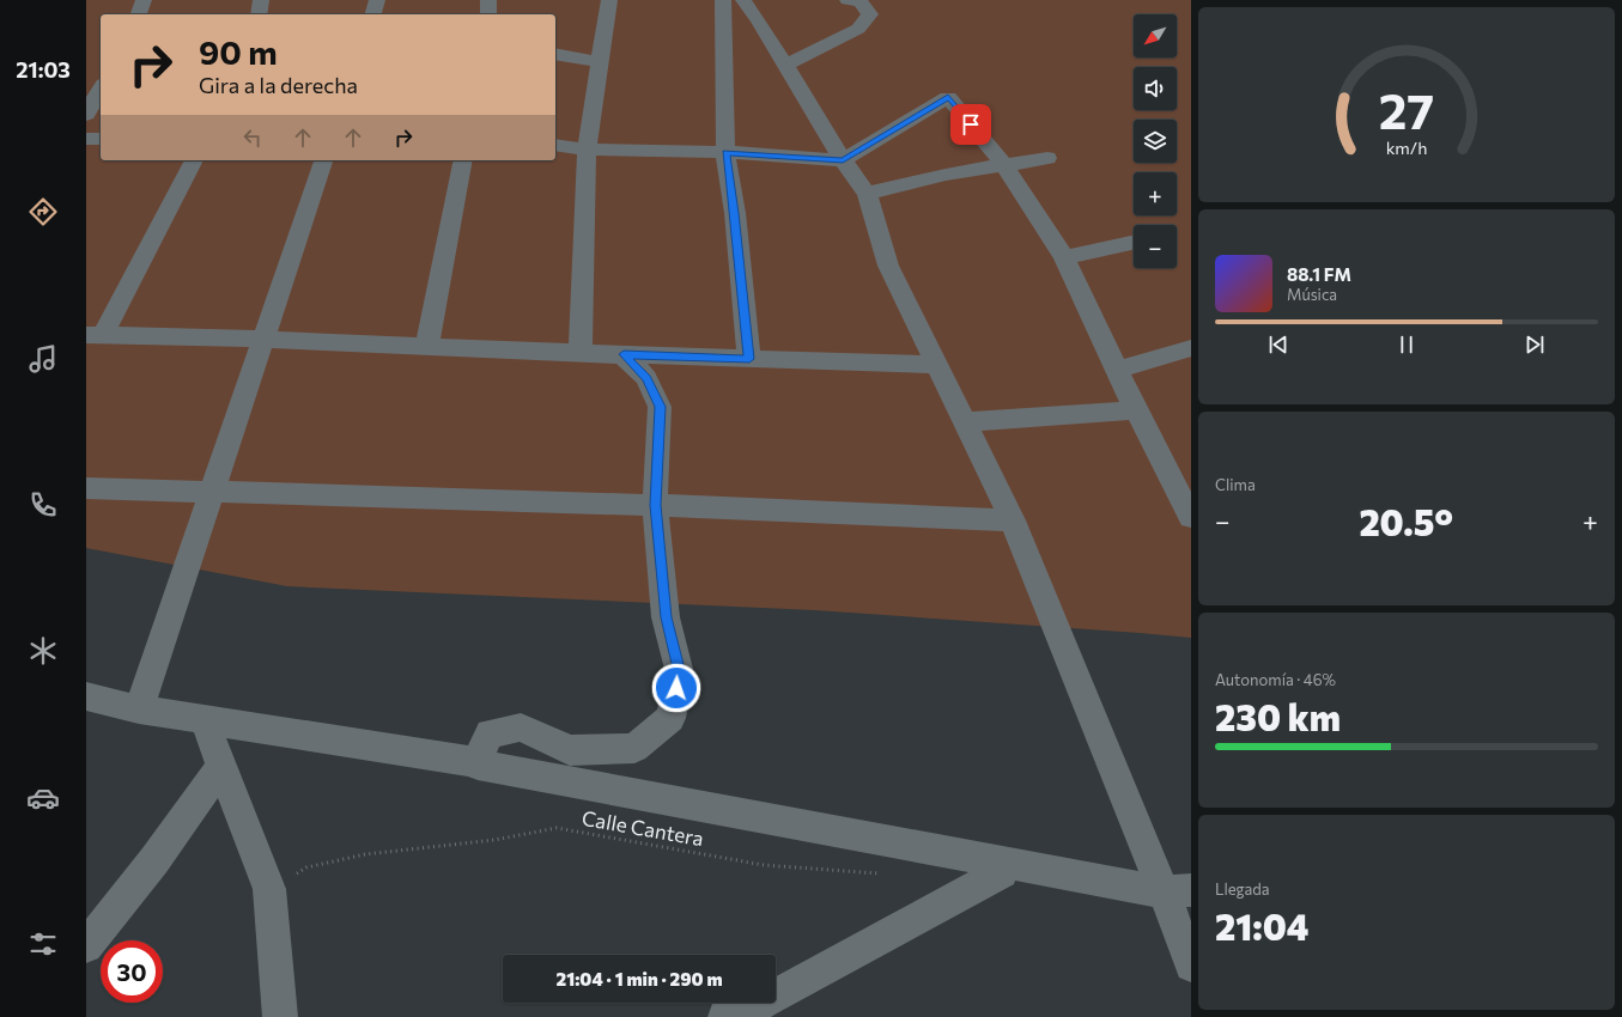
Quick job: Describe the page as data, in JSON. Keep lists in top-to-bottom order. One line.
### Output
{"streets":{"path":["Calle Cantera"]},"north":"bottom left","page":{"tabs":"21:03","map_buttons":["+","−"],"turn":["90 m","Gira a la derecha"],"song":["88.1 FM","Música"],"tile":["Clima",["Autonomía · 46%","230 km"],["Llegada","21:04"]],"heat":["−","20.5°","+"],"limit":"30","trip":"21:04 · 1 min · 290 m","gauge":["27","km/h"]}}
